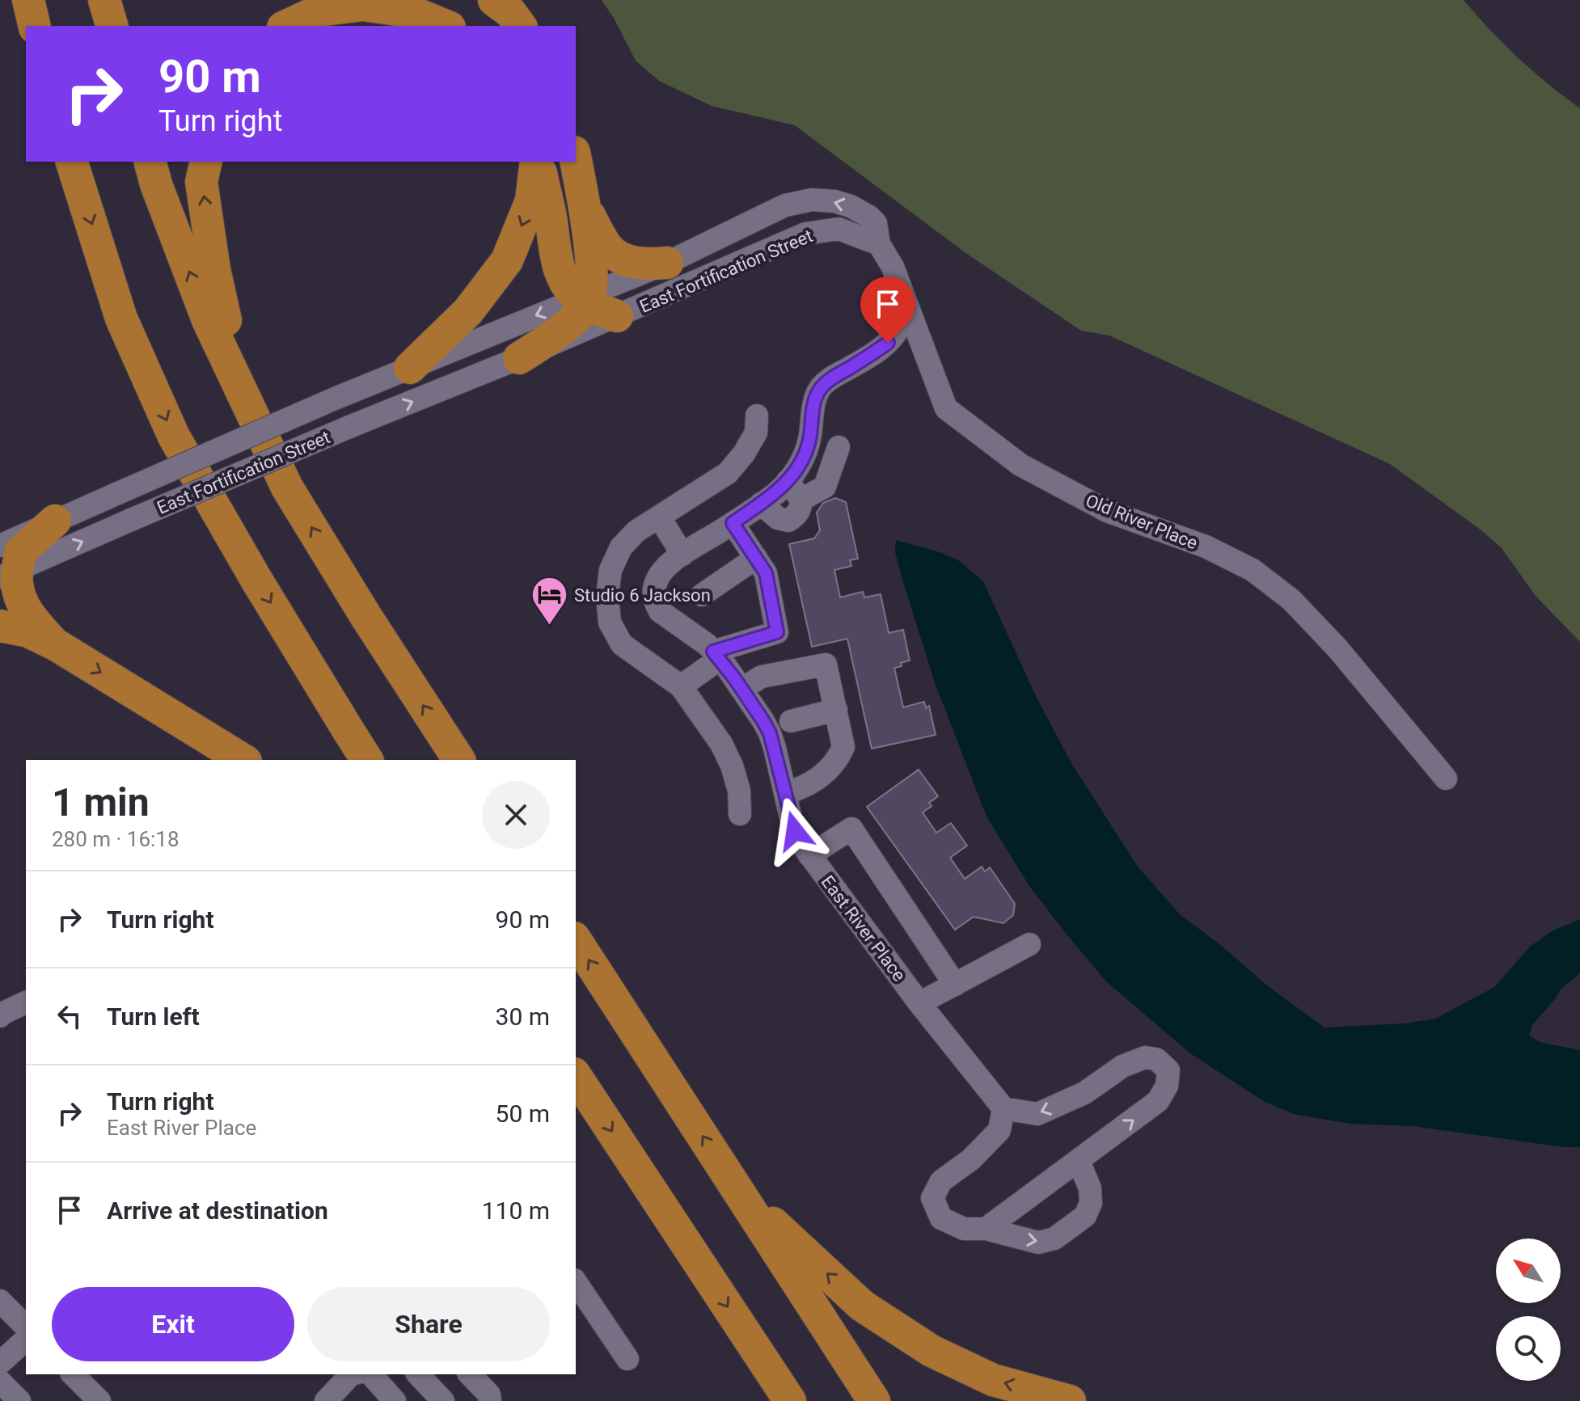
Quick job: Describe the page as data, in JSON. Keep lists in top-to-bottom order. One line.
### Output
{"streets":{"street":["East Fortification Street","Old River Place","East River Place"]},"crossings":[["East Fortification Street","Old River Place"],["Old River Place","East River Place"]],"places":{"hotel":["Studio 6 Jackson"]},"north":"top left","page":{"turn":["90 m","Turn right"],"heading":["1 min","280 m · 16:18"],"list":[{"name":"Turn right","value":"90 m"},{"name":"Turn left","value":"30 m"},{"name":"Turn right","note":"East River Place","value":"50 m"},{"name":"Arrive at destination","value":"110 m"}],"buttons":["Exit","Share"]}}
